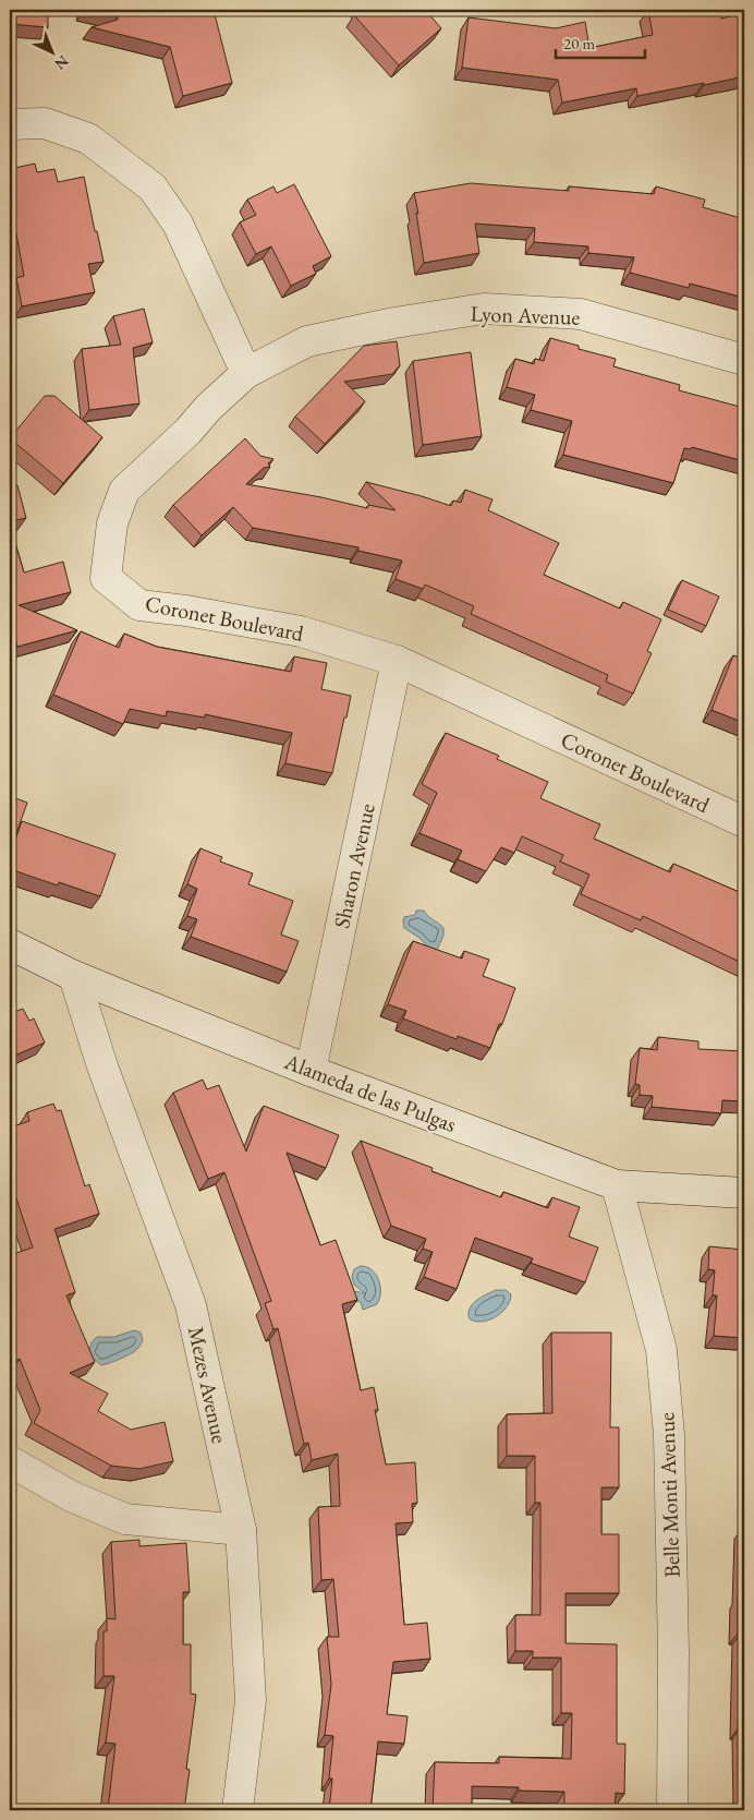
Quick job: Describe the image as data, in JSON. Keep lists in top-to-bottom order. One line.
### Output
{"streets":{"street":["Lyon Avenue","Coronet Boulevard","Sharon Avenue","Alameda de las Pulgas","Mezes Avenue","Belle Monti Avenue"]},"crossings":[["Lyon Avenue","Coronet Boulevard"],["Coronet Boulevard","Sharon Avenue"],["Sharon Avenue","Alameda de las Pulgas"],["Alameda de las Pulgas","Mezes Avenue"],["Alameda de las Pulgas","Belle Monti Avenue"]],"scale_bar":"20 m","north":"bottom right"}
